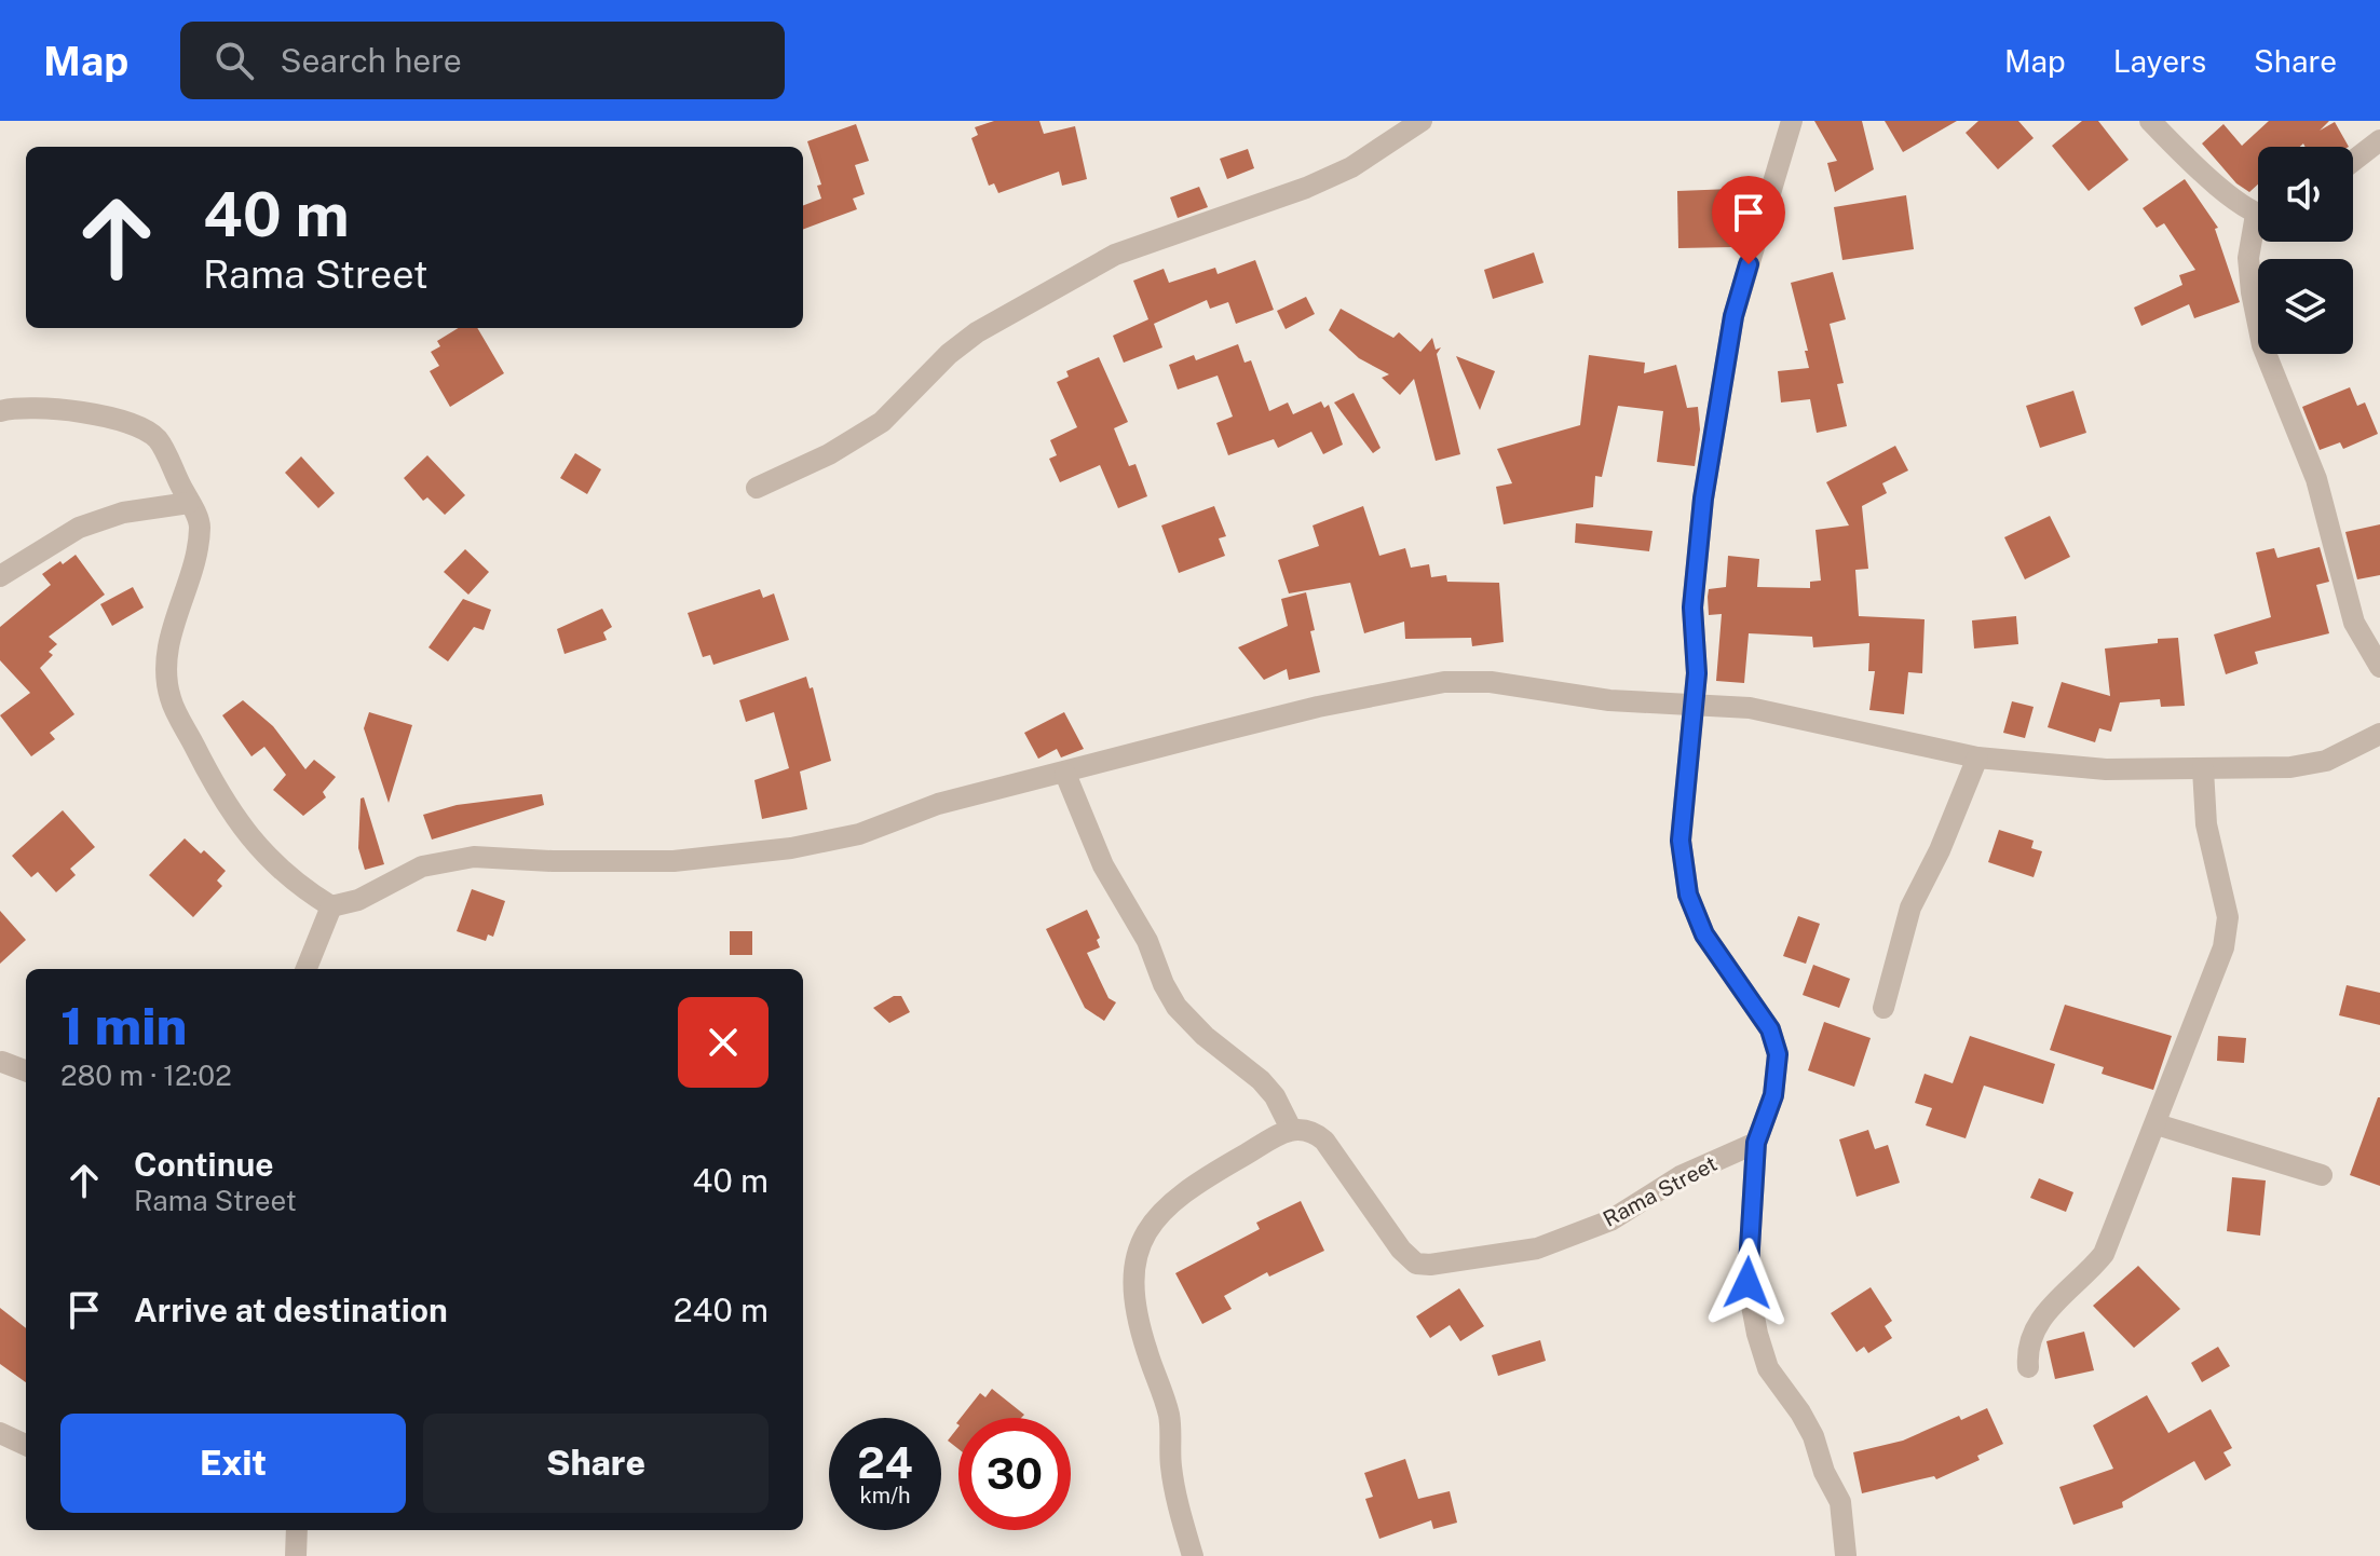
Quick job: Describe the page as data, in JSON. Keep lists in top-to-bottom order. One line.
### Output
{"streets":{"street":["Rama Street"]},"page":{"header":"Map","search":"Search here","nav":["Map","Layers","Share"],"turn":["40 m","Rama Street"],"heading":["1 min","280 m · 12:02"],"list":[{"name":"Continue","note":"Rama Street","value":"40 m"},{"name":"Arrive at destination","value":"240 m"}],"buttons":["Exit","Share"],"speed":"24 km/h","limit":"30"}}
